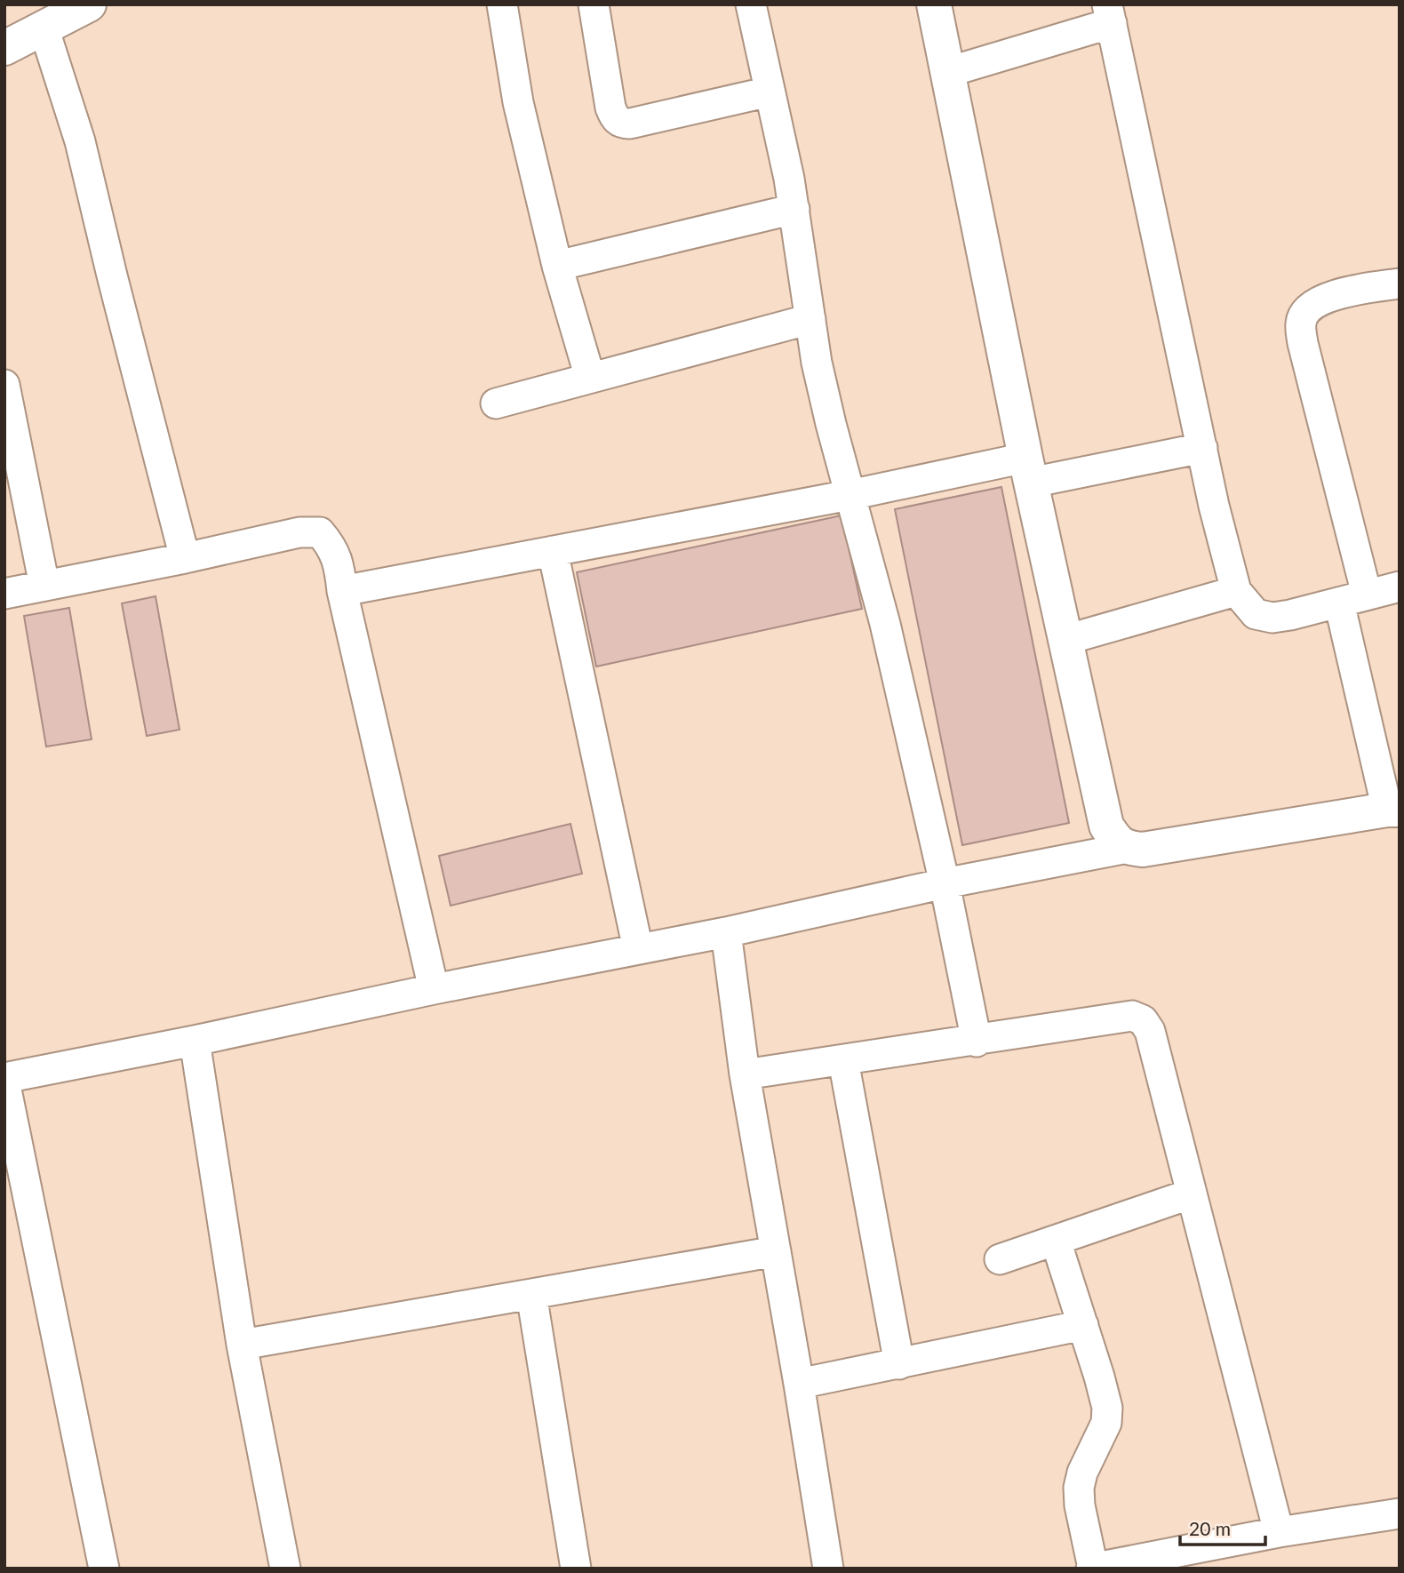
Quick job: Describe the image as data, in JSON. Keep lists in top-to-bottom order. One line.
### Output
{"scale_bar":"20 m"}
